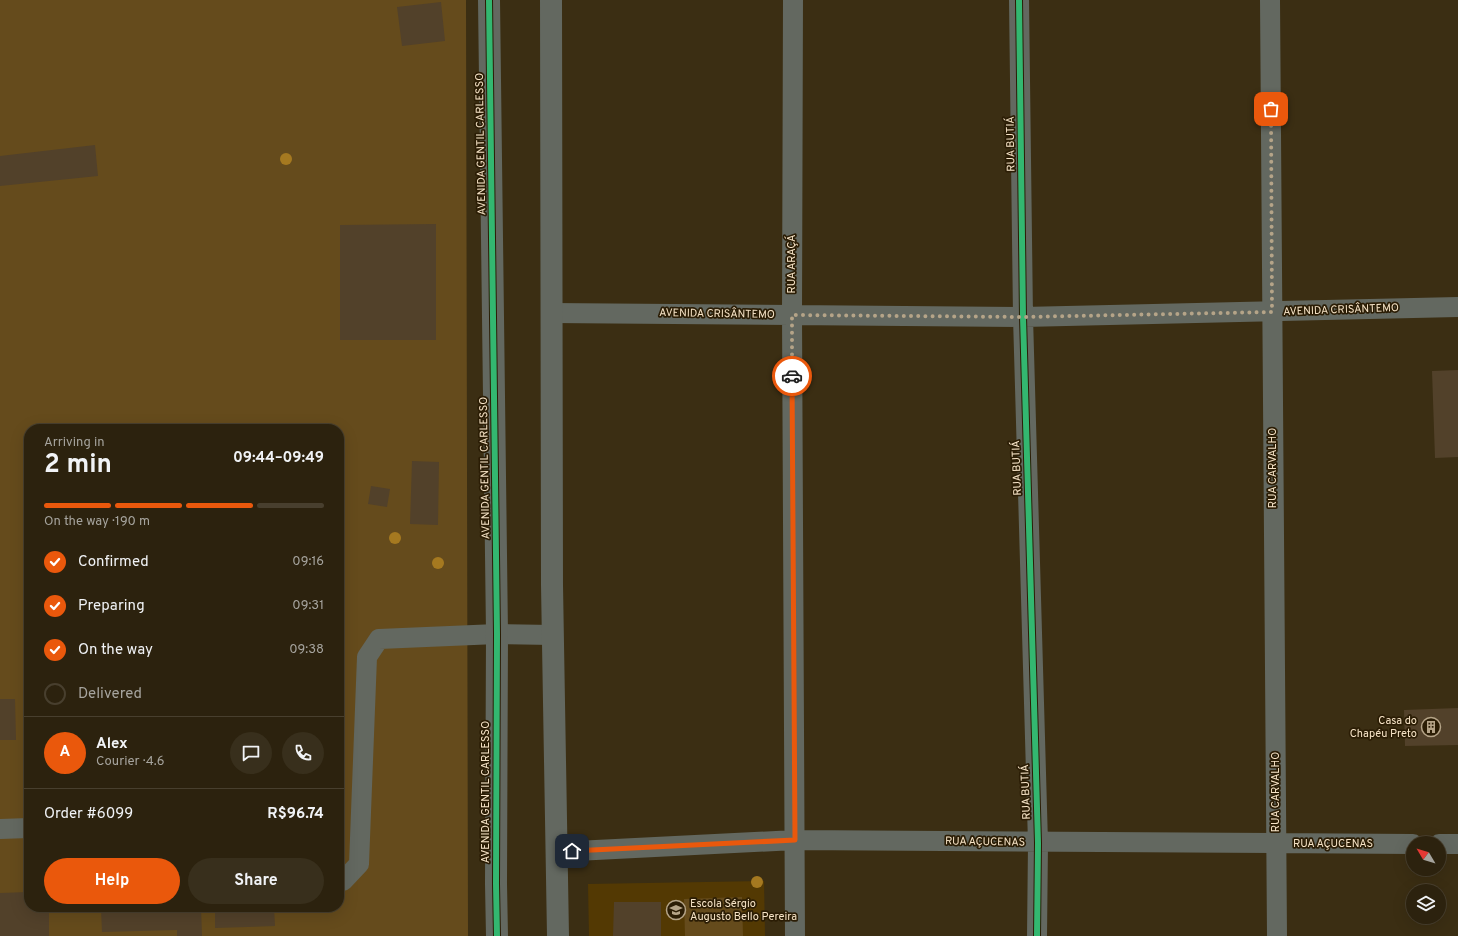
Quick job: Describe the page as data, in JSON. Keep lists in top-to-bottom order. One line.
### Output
{"streets":{"street":["AVENIDA GENTIL CARLESSO","RUA BUTIÁ","RUA ARAÇÁ","AVENIDA CRISÂNTEMO","RUA CARVALHO","RUA AÇUCENAS"]},"crossings":[["RUA BUTIÁ","AVENIDA CRISÂNTEMO"],["RUA BUTIÁ","RUA AÇUCENAS"],["RUA ARAÇÁ","AVENIDA CRISÂNTEMO"],["RUA ARAÇÁ","RUA AÇUCENAS"],["AVENIDA CRISÂNTEMO","RUA CARVALHO"],["RUA CARVALHO","RUA AÇUCENAS"]],"places":{"building":["Casa do Chapéu Preto"],"school or university":["Escola Sérgio Augusto Bello Pereira"]},"north":"top left","page":{"heading":["2 min","Arriving in","09:44–09:49"],"panel":["Alex","Courier · 4.6","Order #6099","R$96.74"],"bar":"On the way · 190 m","list":[["Confirmed","09:16"],["Preparing","09:31"],["On the way","09:38"],"Delivered"],"round":"A","buttons":["Help","Share"]}}
